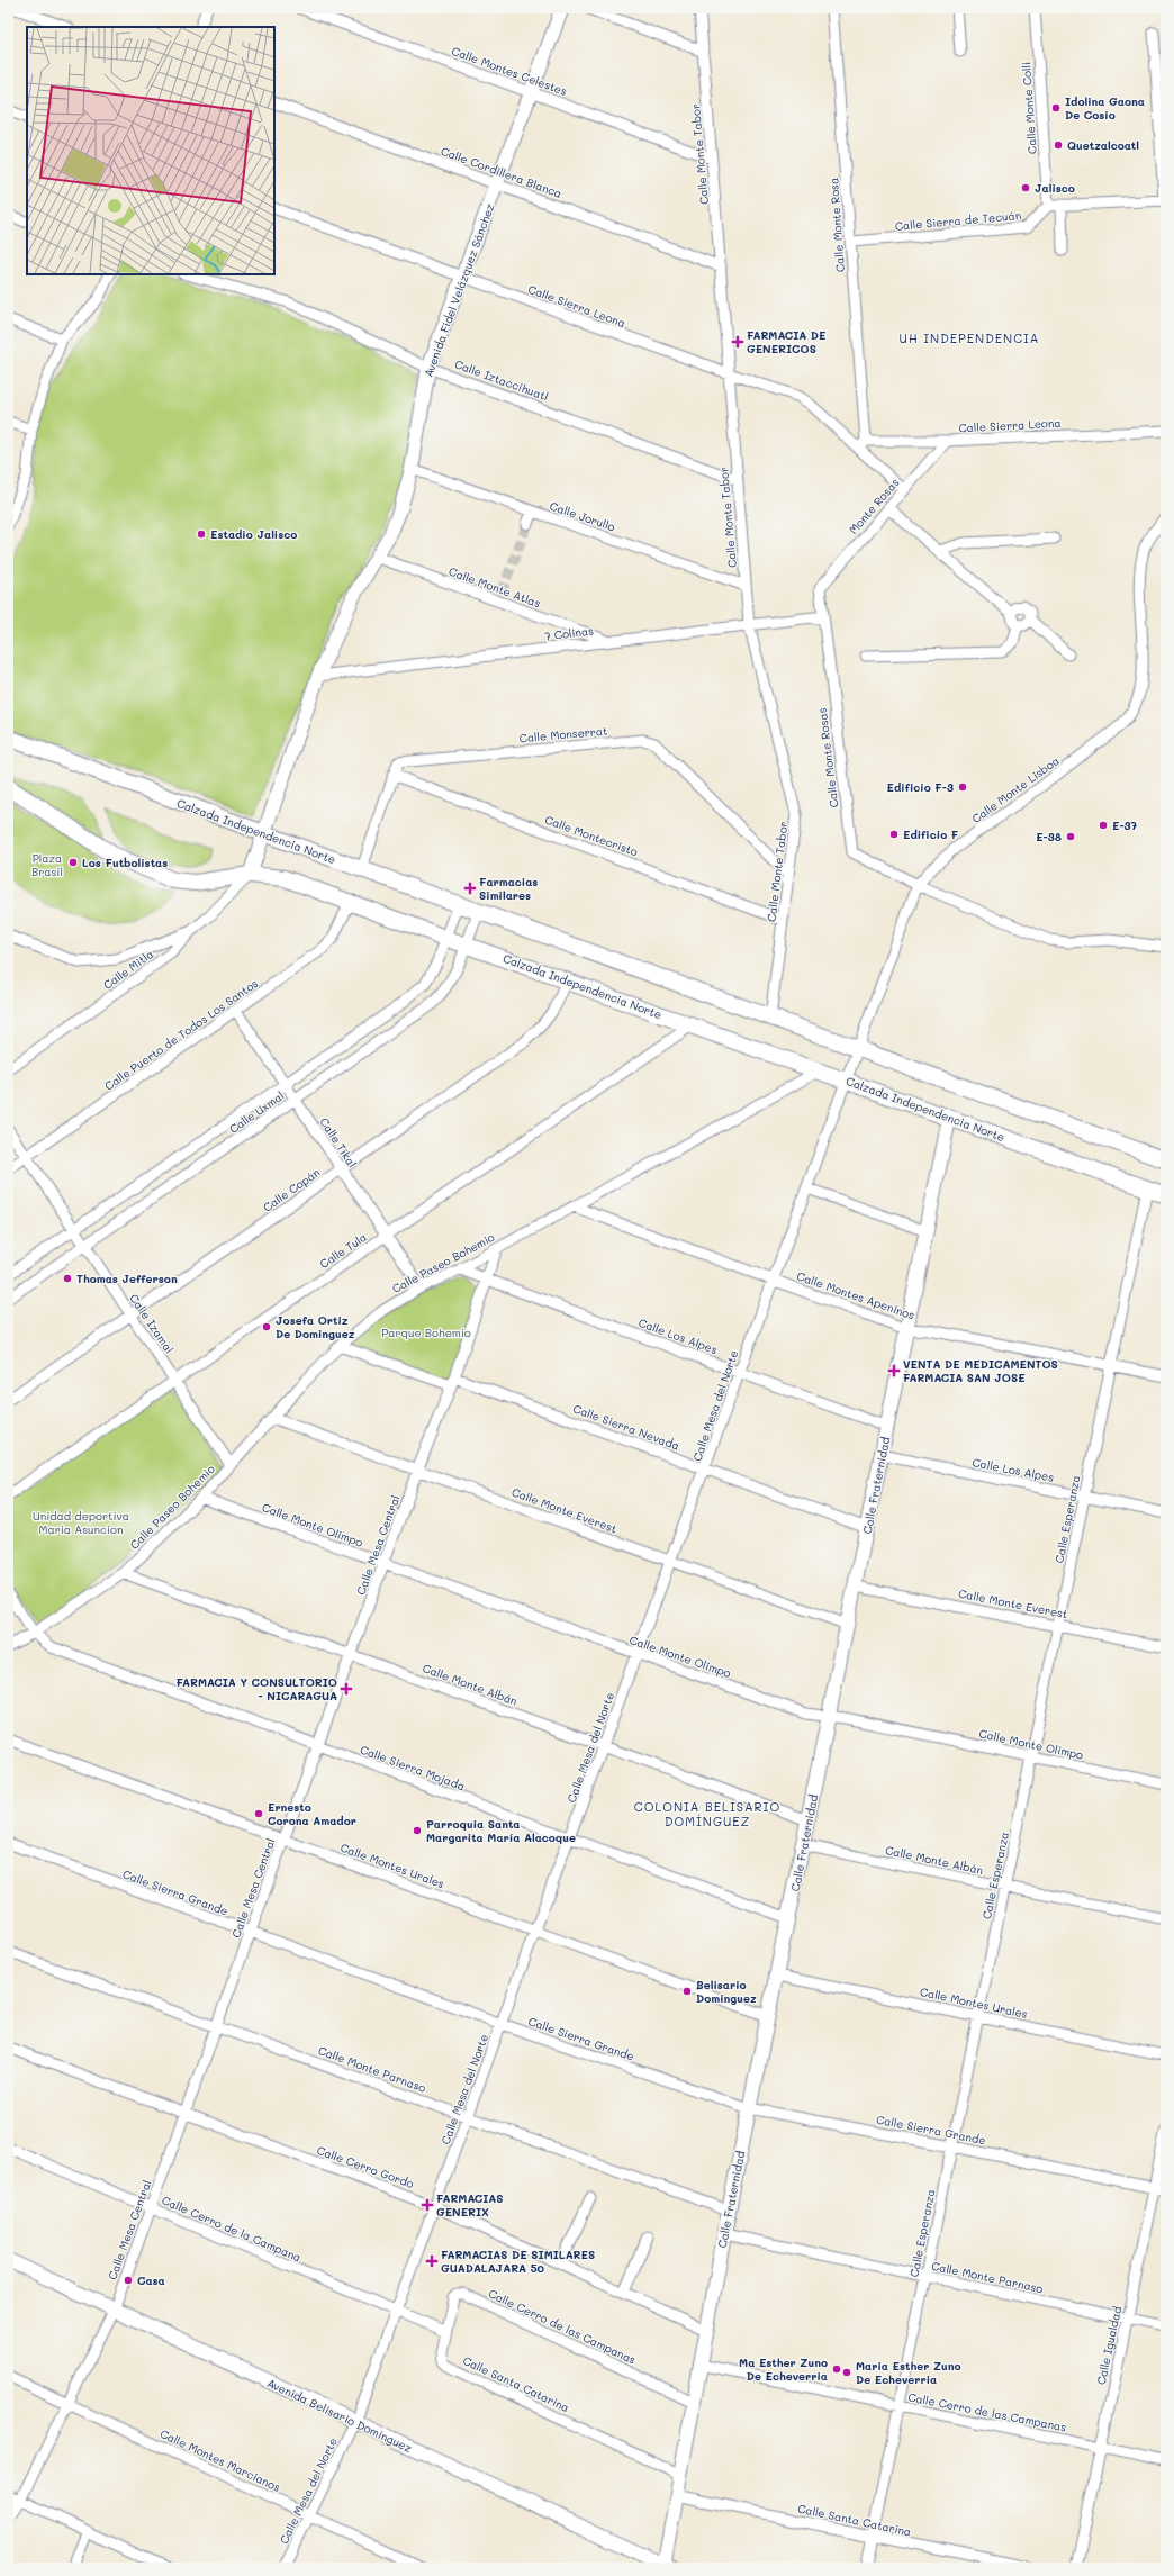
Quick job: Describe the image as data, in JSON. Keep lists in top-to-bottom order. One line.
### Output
{"streets":{"main road":["Calzada Independencia Norte"],"street":["Calle Montes Celestes","Calle Monte Colli","Calle Monte Tabor","Calle Cordillera Blanca","Calle Sierra de Tecuán","Calle Monte Rosa","Avenida Fidel Velázquez Sánchez","Calle Sierra Leona","Calle Iztaccíhuatl","Monte Rosas","Calle Jorullo","Calle Monte Atlas","7 Colinas","Calle Monserrat","Calle Monte Rosas","Calle Monte Lisboa","Calle Montecristo","Calle Mitla","Calle Puerto de Todos Los Santos","Calle Uxmal","Calle Tikal","Calle Copán","Calle Tula","Calle Paseo Bohemio","Calle Montes Apeninos","Calle Izamal","Calle Los Alpes","Calle Mesa del Norte","Calle Sierra Nevada","Calle Fraternidad","Calle Monte Everest","Calle Esperanza","Calle Monte Olimpo","Calle Mesa Central","Calle Monte Albán","Calle Sierra Mojada","Calle Montes Urales","Calle Sierra Grande","Calle Monte Parnaso","Calle Cerro Gordo","Calle Cerro de la Campana","Calle Cerro de las Campanas","Calle Igualdad","Calle Santa Catarina","Avenida Belisario Domínguez","Calle Montes Marcianos"]},"crossings":[["Calle Montes Celestes","Calle Monte Tabor"],["Calle Montes Celestes","Avenida Fidel Velázquez Sánchez"],["Calle Monte Colli","Calle Sierra de Tecuán"],["Calle Monte Tabor","Calle Cordillera Blanca"],["Calle Monte Tabor","Calle Sierra Leona"],["Calle Monte Tabor","Calle Iztaccíhuatl"],["Calle Monte Tabor","Calle Jorullo"],["Calle Monte Tabor","7 Colinas"],["Calle Monte Tabor","Calle Monserrat"],["Calle Monte Tabor","Calzada Independencia Norte"],["Calle Monte Tabor","Calle Montecristo"],["Calle Cordillera Blanca","Avenida Fidel Velázquez Sánchez"],["Calle Sierra de Tecuán","Calle Monte Rosa"],["Calle Monte Rosa","Calle Sierra Leona"],["Avenida Fidel Velázquez Sánchez","Calle Sierra Leona"],["Avenida Fidel Velázquez Sánchez","Calle Iztaccíhuatl"],["Avenida Fidel Velázquez Sánchez","Calle Jorullo"],["Avenida Fidel Velázquez Sánchez","Calle Monte Atlas"],["Avenida Fidel Velázquez Sánchez","7 Colinas"],["Avenida Fidel Velázquez Sánchez","Calzada Independencia Norte"],["Avenida Fidel Velázquez Sánchez","Calle Mitla"],["Calle Sierra Leona","Monte Rosas"],["Monte Rosas","Calle Monte Rosas"],["Calle Monte Atlas","7 Colinas"],["7 Colinas","Calle Monte Rosas"],["Calle Monserrat","Calzada Independencia Norte"],["Calle Monserrat","Calle Montecristo"],["Calle Monte Rosas","Calle Monte Lisboa"],["Calle Monte Lisboa","Calzada Independencia Norte"],["Calle Monte Lisboa","Calle Mesa del Norte"],["Calzada Independencia Norte","Calle Mitla"],["Calzada Independencia Norte","Calle Puerto de Todos Los Santos"],["Calzada Independencia Norte","Calle Uxmal"],["Calzada Independencia Norte","Calle Copán"],["Calzada Independencia Norte","Calle Tula"],["Calzada Independencia Norte","Calle Paseo Bohemio"],["Calzada Independencia Norte","Calle Mesa del Norte"],["Calzada Independencia Norte","Calle Fraternidad"],["Calzada Independencia Norte","Calle Esperanza"],["Calle Puerto de Todos Los Santos","Calle Tikal"],["Calle Puerto de Todos Los Santos","Calle Izamal"],["Calle Uxmal","Calle Tikal"],["Calle Uxmal","Calle Izamal"],["Calle Tikal","Calle Copán"],["Calle Tikal","Calle Tula"],["Calle Tikal","Calle Paseo Bohemio"],["Calle Copán","Calle Izamal"],["Calle Tula","Calle Izamal"],["Calle Paseo Bohemio","Calle Montes Apeninos"],["Calle Paseo Bohemio","Calle Izamal"],["Calle Paseo Bohemio","Calle Los Alpes"],["Calle Paseo Bohemio","Calle Sierra Nevada"],["Calle Paseo Bohemio","Calle Monte Everest"],["Calle Paseo Bohemio","Calle Monte Olimpo"],["Calle Paseo Bohemio","Calle Mesa Central"],["Calle Paseo Bohemio","Calle Monte Albán"],["Calle Paseo Bohemio","Calle Sierra Mojada"],["Calle Montes Apeninos","Calle Mesa del Norte"],["Calle Montes Apeninos","Calle Fraternidad"],["Calle Montes Apeninos","Calle Esperanza"],["Calle Los Alpes","Calle Mesa del Norte"],["Calle Los Alpes","Calle Fraternidad"],["Calle Los Alpes","Calle Esperanza"],["Calle Los Alpes","Calle Mesa Central"],["Calle Mesa del Norte","Calle Sierra Nevada"],["Calle Mesa del Norte","Calle Monte Everest"],["Calle Mesa del Norte","Calle Monte Olimpo"],["Calle Mesa del Norte","Calle Monte Albán"],["Calle Mesa del Norte","Calle Sierra Mojada"],["Calle Mesa del Norte","Calle Montes Urales"],["Calle Mesa del Norte","Calle Sierra Grande"],["Calle Mesa del Norte","Calle Monte Parnaso"],["Calle Mesa del Norte","Calle Cerro Gordo"],["Calle Mesa del Norte","Calle Cerro de la Campana"],["Calle Mesa del Norte","Avenida Belisario Domínguez"],["Calle Mesa del Norte","Calle Montes Marcianos"],["Calle Sierra Nevada","Calle Fraternidad"],["Calle Sierra Nevada","Calle Mesa Central"],["Calle Fraternidad","Calle Monte Everest"],["Calle Fraternidad","Calle Monte Olimpo"],["Calle Fraternidad","Calle Monte Albán"],["Calle Fraternidad","Calle Sierra Mojada"],["Calle Fraternidad","Calle Montes Urales"],["Calle Fraternidad","Calle Sierra Grande"],["Calle Fraternidad","Calle Monte Parnaso"],["Calle Fraternidad","Calle Cerro Gordo"],["Calle Fraternidad","Calle Cerro de las Campanas"],["Calle Fraternidad","Calle Santa Catarina"],["Calle Fraternidad","Avenida Belisario Domínguez"],["Calle Monte Everest","Calle Esperanza"],["Calle Monte Everest","Calle Mesa Central"],["Calle Esperanza","Calle Monte Olimpo"],["Calle Esperanza","Calle Monte Albán"],["Calle Esperanza","Calle Montes Urales"],["Calle Esperanza","Calle Sierra Grande"],["Calle Esperanza","Calle Monte Parnaso"],["Calle Esperanza","Calle Cerro de las Campanas"],["Calle Esperanza","Calle Santa Catarina"],["Calle Monte Olimpo","Calle Mesa Central"],["Calle Mesa Central","Calle Monte Albán"],["Calle Mesa Central","Calle Sierra Mojada"],["Calle Mesa Central","Calle Montes Urales"],["Calle Mesa Central","Calle Sierra Grande"],["Calle Mesa Central","Calle Monte Parnaso"],["Calle Mesa Central","Calle Cerro Gordo"],["Calle Mesa Central","Calle Cerro de la Campana"],["Calle Mesa Central","Avenida Belisario Domínguez"],["Calle Mesa Central","Calle Montes Marcianos"],["Calle Sierra Grande","Calle Igualdad"],["Calle Monte Parnaso","Calle Igualdad"],["Calle Cerro de la Campana","Calle Cerro de las Campanas"],["Calle Cerro de la Campana","Calle Santa Catarina"],["Calle Cerro de las Campanas","Calle Igualdad"],["Calle Cerro de las Campanas","Calle Santa Catarina"]],"districts":["UH INDEPENDENCIA","COLONIA BELISARIO DOMÍNGUEZ"],"parks":["Plaza Brasil","Parque Bohemio","Unidad deportiva Maria Asuncion"],"places":{"other":["Idolina Gaona De Cosio","Quetzalcoatl","Jalisco","Estadio Jalisco","Edificio F-3","E-37","Edificio F","E-38","Los Futbolistas","Thomas Jefferson","Josefa Ortiz De Dominguez","Ernesto Corona Amador","Parroquia Santa Margarita María Alacoque","Belisario Dominguez","Casa","Ma Esther Zuno De Echeverria","Maria Esther Zuno De Echeverria"],"health":["FARMACIA DE GENERICOS","Farmacias Similares","VENTA DE MEDICAMENTOS FARMACIA SAN JOSE","FARMACIA Y CONSULTORIO - NICARAGUA","FARMACIAS GENERIX","FARMACIAS DE SIMILARES GUADALAJARA 50"]}}
